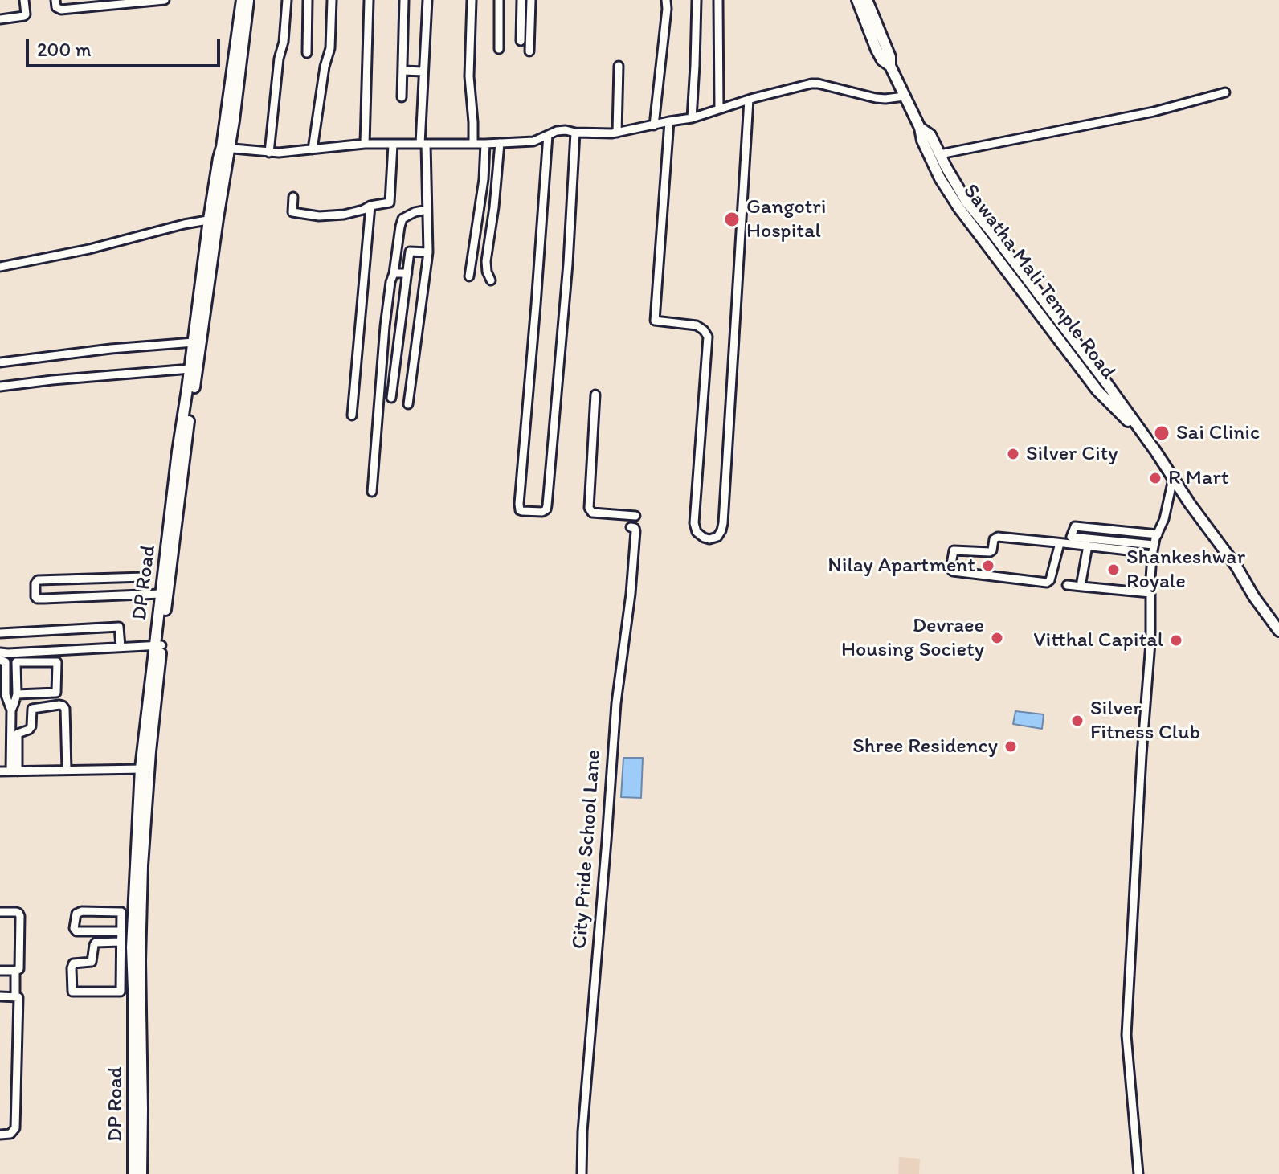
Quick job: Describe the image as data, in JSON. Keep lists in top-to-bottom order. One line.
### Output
{"streets":{"street":["Sawatha Mali Temple Road","DP Road","City Pride School Lane"]},"places":["Gangotri Hospital","Sai Clinic","Silver City","R Mart","Nilay Apartment","Shankeshwar Royale","Devraee Housing Society","Vitthal Capital","Silver Fitness Club","Shree Residency"],"scale_bar":"200 m"}
